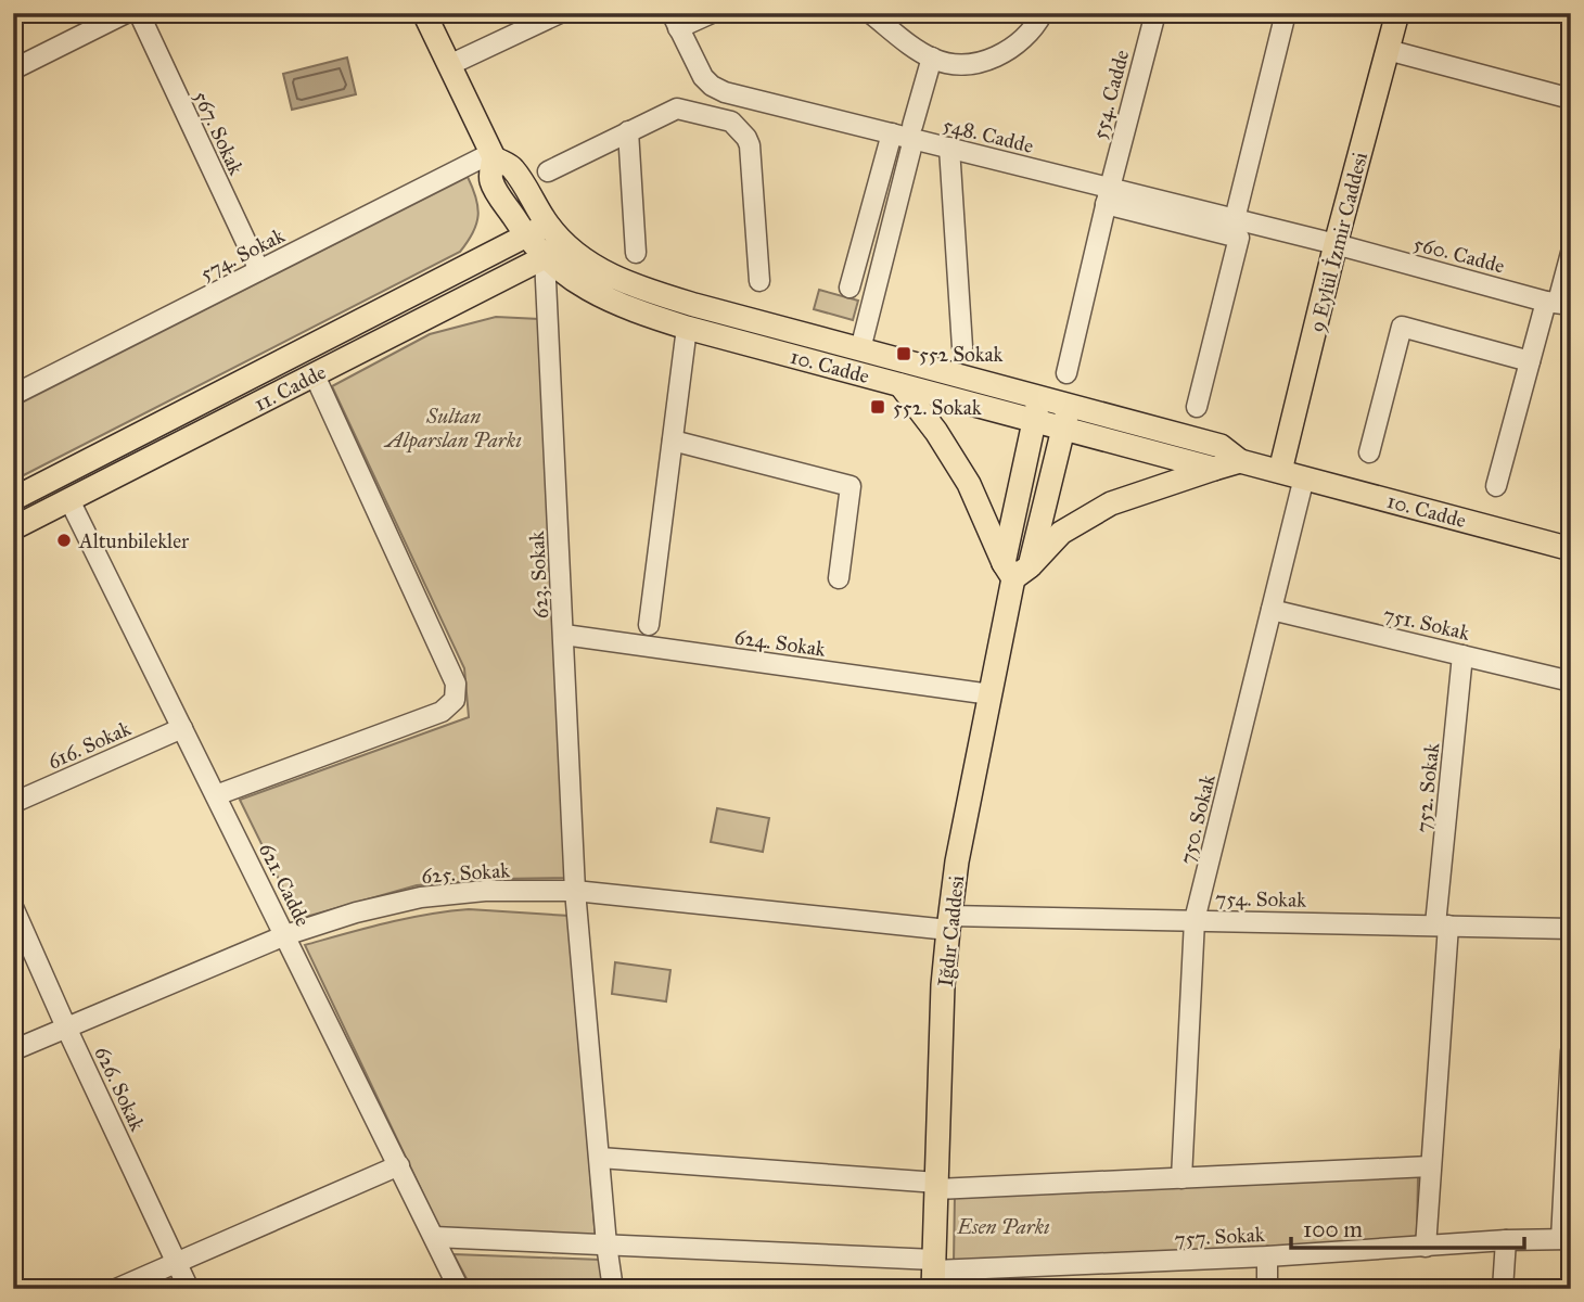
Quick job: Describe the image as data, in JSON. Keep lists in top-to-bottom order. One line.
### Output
{"streets":{"main road":["9 Eylül İzmir Caddesi","10. Cadde","11. Cadde","Iğdır Caddesi"],"street":["554. Cadde","567. Sokak","548. Cadde","574. Sokak","560. Cadde","623. Sokak","751. Sokak","624. Sokak","616. Sokak","752. Sokak","750. Sokak","625. Sokak","621. Cadde","754. Sokak","626. Sokak","757. Sokak"]},"crossings":[["554. Cadde","548. Cadde"],["567. Sokak","574. Sokak"],["548. Cadde","9 Eylül İzmir Caddesi"],["548. Cadde","560. Cadde"],["9 Eylül İzmir Caddesi","560. Cadde"],["9 Eylül İzmir Caddesi","10. Cadde"],["574. Sokak","10. Cadde"],["10. Cadde","11. Cadde"],["10. Cadde","623. Sokak"],["10. Cadde","750. Sokak"],["10. Cadde","Iğdır Caddesi"],["11. Cadde","623. Sokak"],["11. Cadde","621. Cadde"],["623. Sokak","624. Sokak"],["623. Sokak","625. Sokak"],["623. Sokak","757. Sokak"],["751. Sokak","752. Sokak"],["751. Sokak","750. Sokak"],["624. Sokak","Iğdır Caddesi"],["616. Sokak","621. Cadde"],["752. Sokak","754. Sokak"],["752. Sokak","757. Sokak"],["750. Sokak","754. Sokak"],["625. Sokak","621. Cadde"],["625. Sokak","754. Sokak"],["625. Sokak","Iğdır Caddesi"],["625. Sokak","626. Sokak"],["621. Cadde","757. Sokak"],["754. Sokak","Iğdır Caddesi"],["Iğdır Caddesi","757. Sokak"]],"parks":["Sultan Alparslan Parkı","Esen Parkı"],"places":{"transit":["552 Sokak","552. Sokak"],"other":["Altunbilekler"]},"scale_bar":"100 m"}
